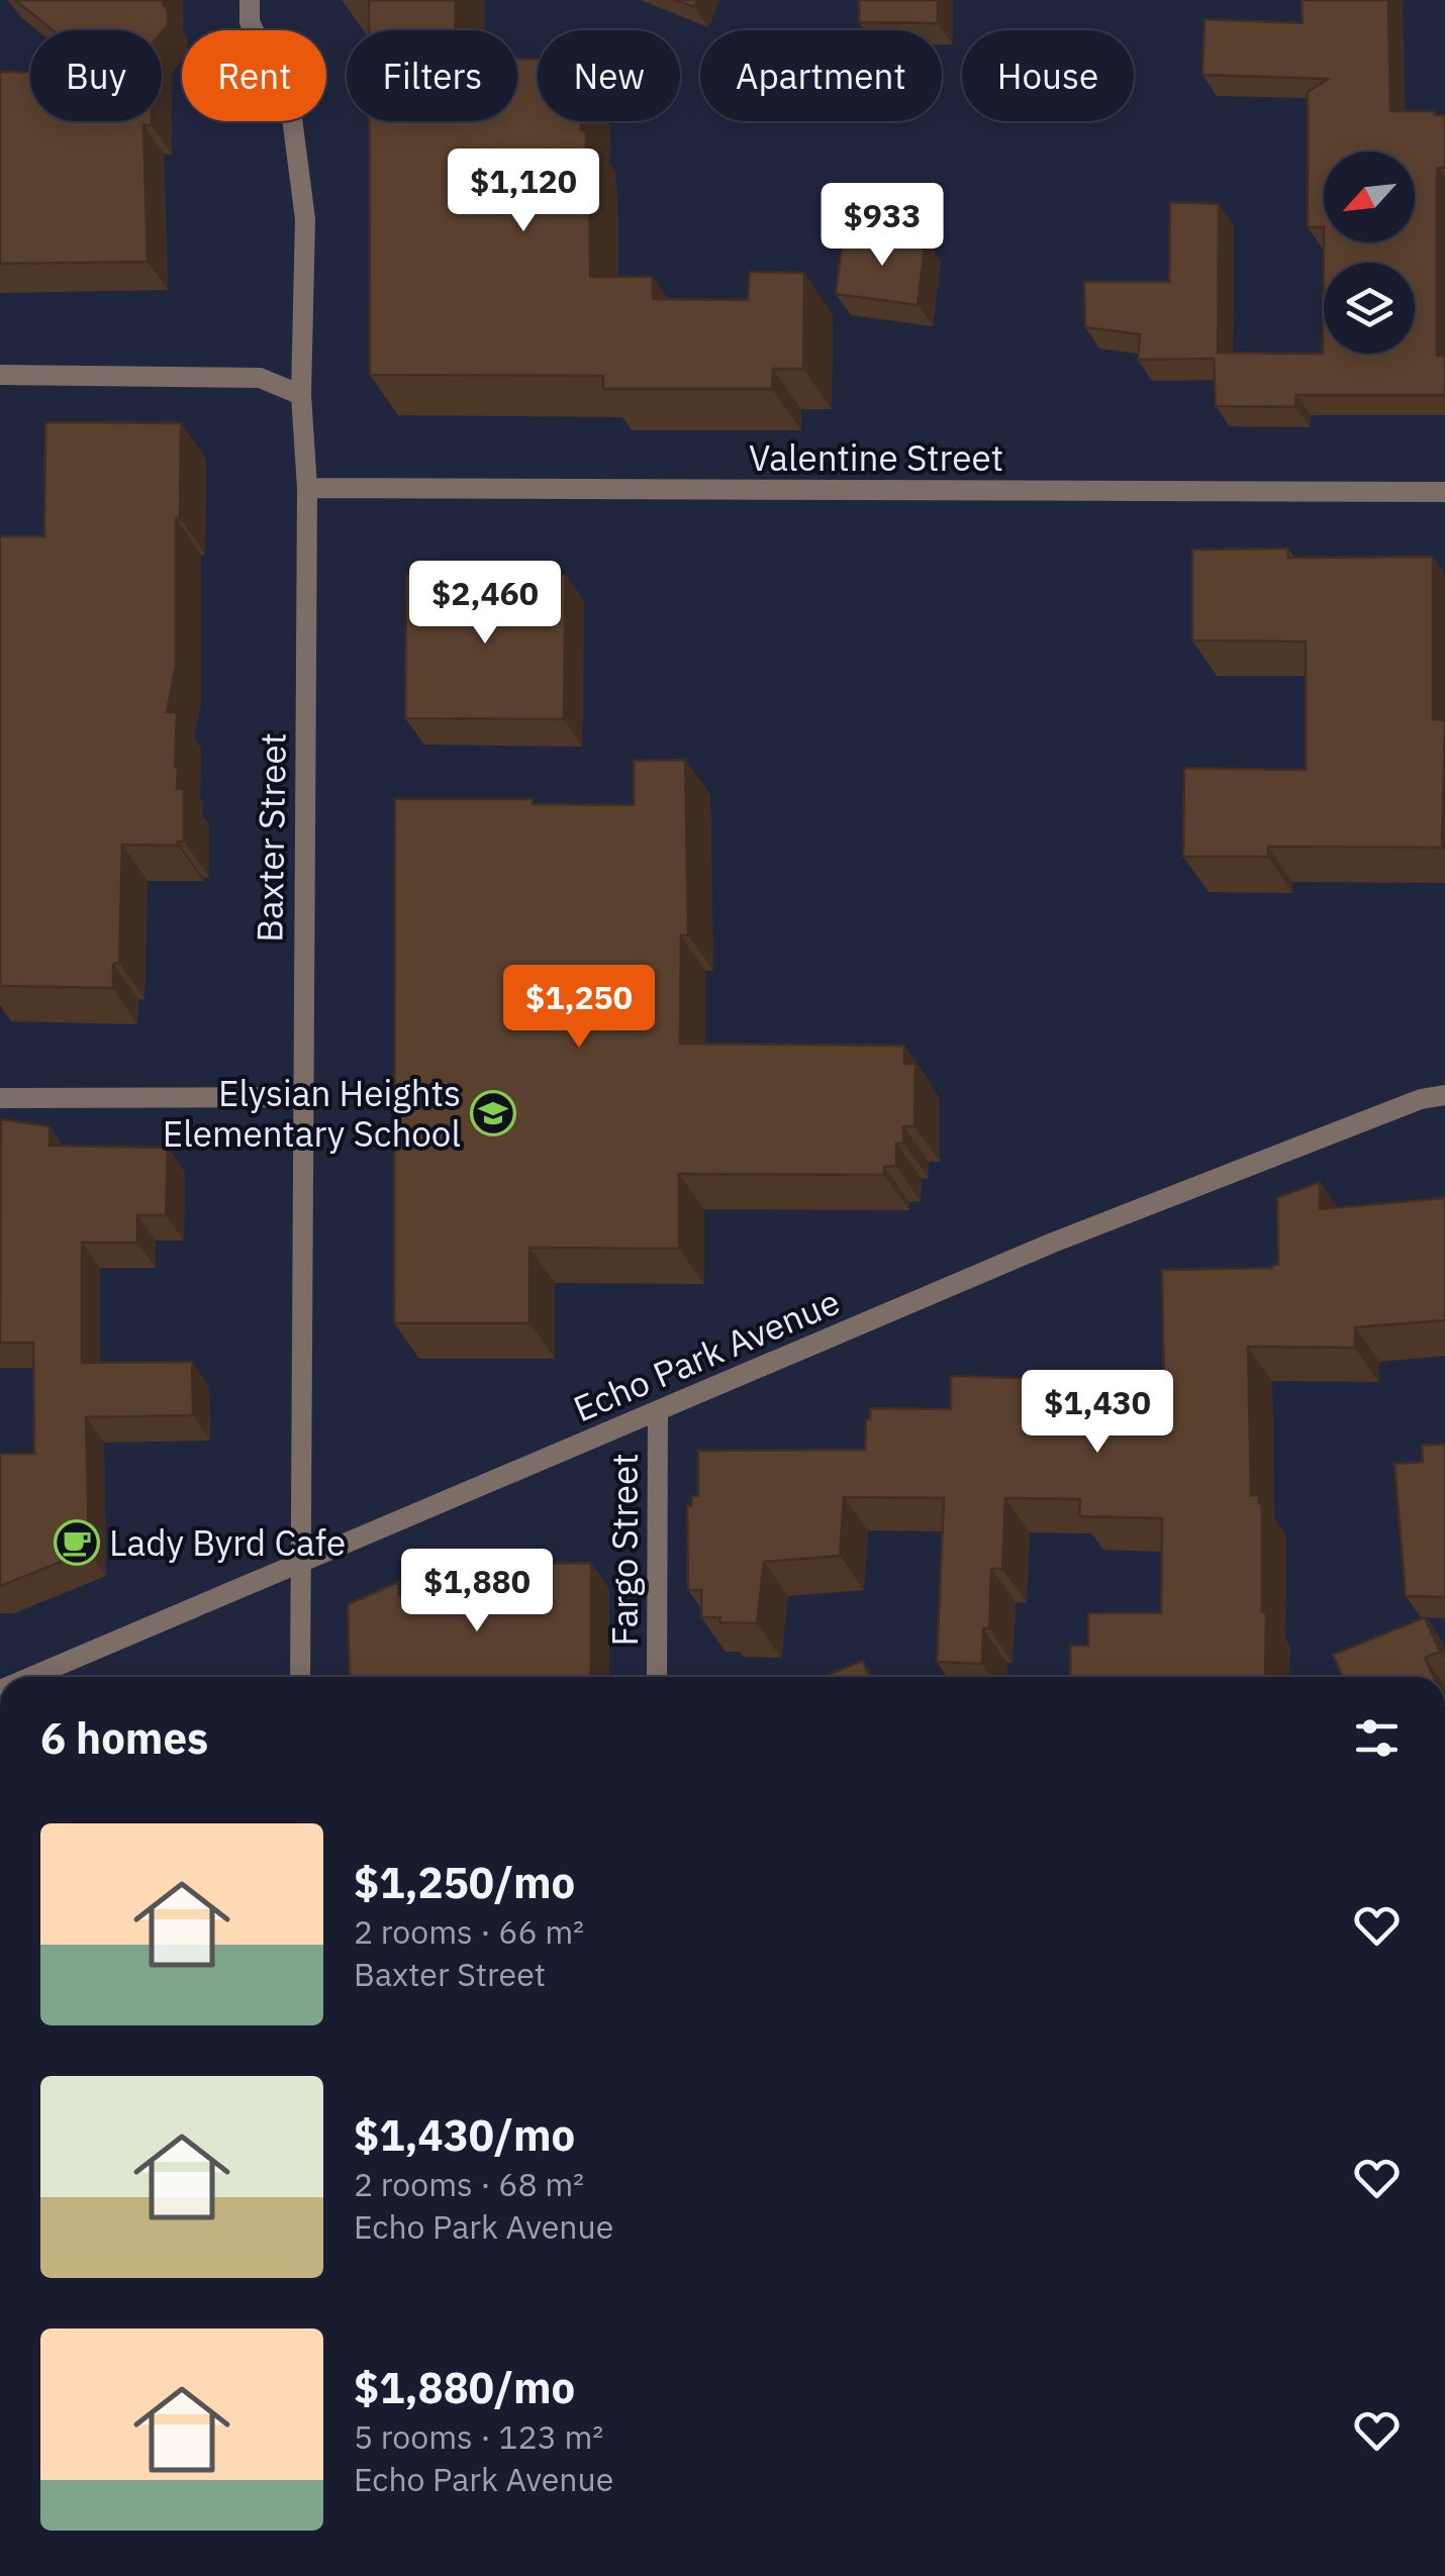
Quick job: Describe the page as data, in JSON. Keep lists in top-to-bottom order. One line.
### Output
{"streets":{"street":["Valentine Street","Baxter Street","Echo Park Avenue","Fargo Street"]},"crossings":[["Valentine Street","Baxter Street"],["Baxter Street","Echo Park Avenue"],["Echo Park Avenue","Fargo Street"]],"places":{"school or university":["Elysian Heights Elementary School"],"cafe":["Lady Byrd Cafe"]},"north":"bottom left","page":{"chip":["Buy","Rent","Filters","New","Apartment","House"],"price":["$1,120","$933","$2,460","$1,250","$1,430","$1,880"],"heading":"6 homes","list":[{"name":"$1,250/mo","note":"2 rooms · 66 m² · Baxter Street"},{"name":"$1,430/mo","note":"2 rooms · 68 m² · Echo Park Avenue"},{"name":"$1,880/mo","note":"5 rooms · 123 m² · Echo Park Avenue"}]}}
